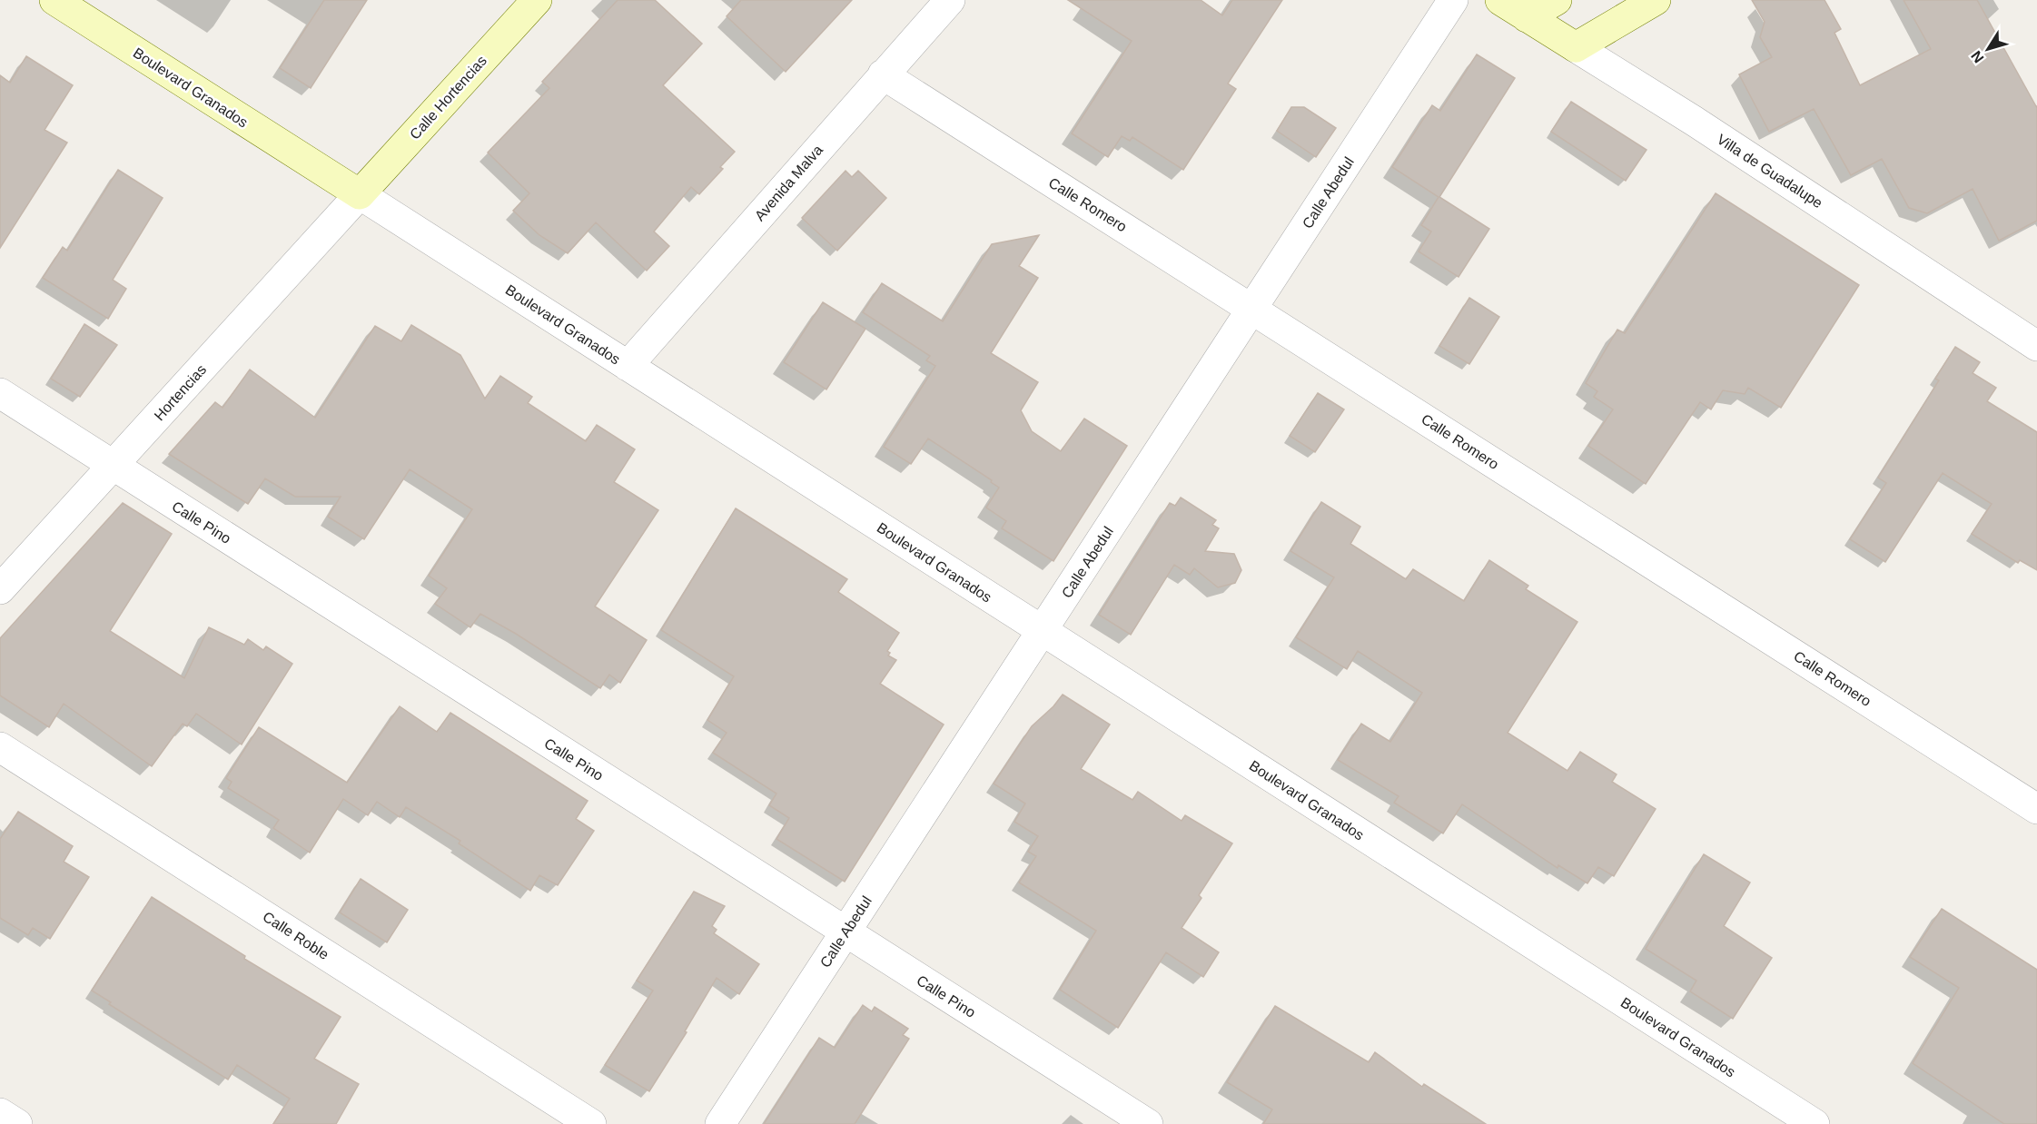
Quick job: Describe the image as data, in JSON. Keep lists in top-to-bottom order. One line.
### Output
{"streets":{"street":["Boulevard Granados","Calle Hortencias","Villa de Guadalupe","Avenida Malva","Calle Abedul","Calle Romero","Hortencias","Calle Pino","Calle Roble"]},"crossings":[["Boulevard Granados","Calle Hortencias"],["Boulevard Granados","Avenida Malva"],["Boulevard Granados","Calle Abedul"],["Boulevard Granados","Hortencias"],["Calle Hortencias","Hortencias"],["Avenida Malva","Calle Romero"],["Calle Abedul","Calle Romero"],["Calle Abedul","Calle Pino"],["Hortencias","Calle Pino"]],"north":"bottom left"}
